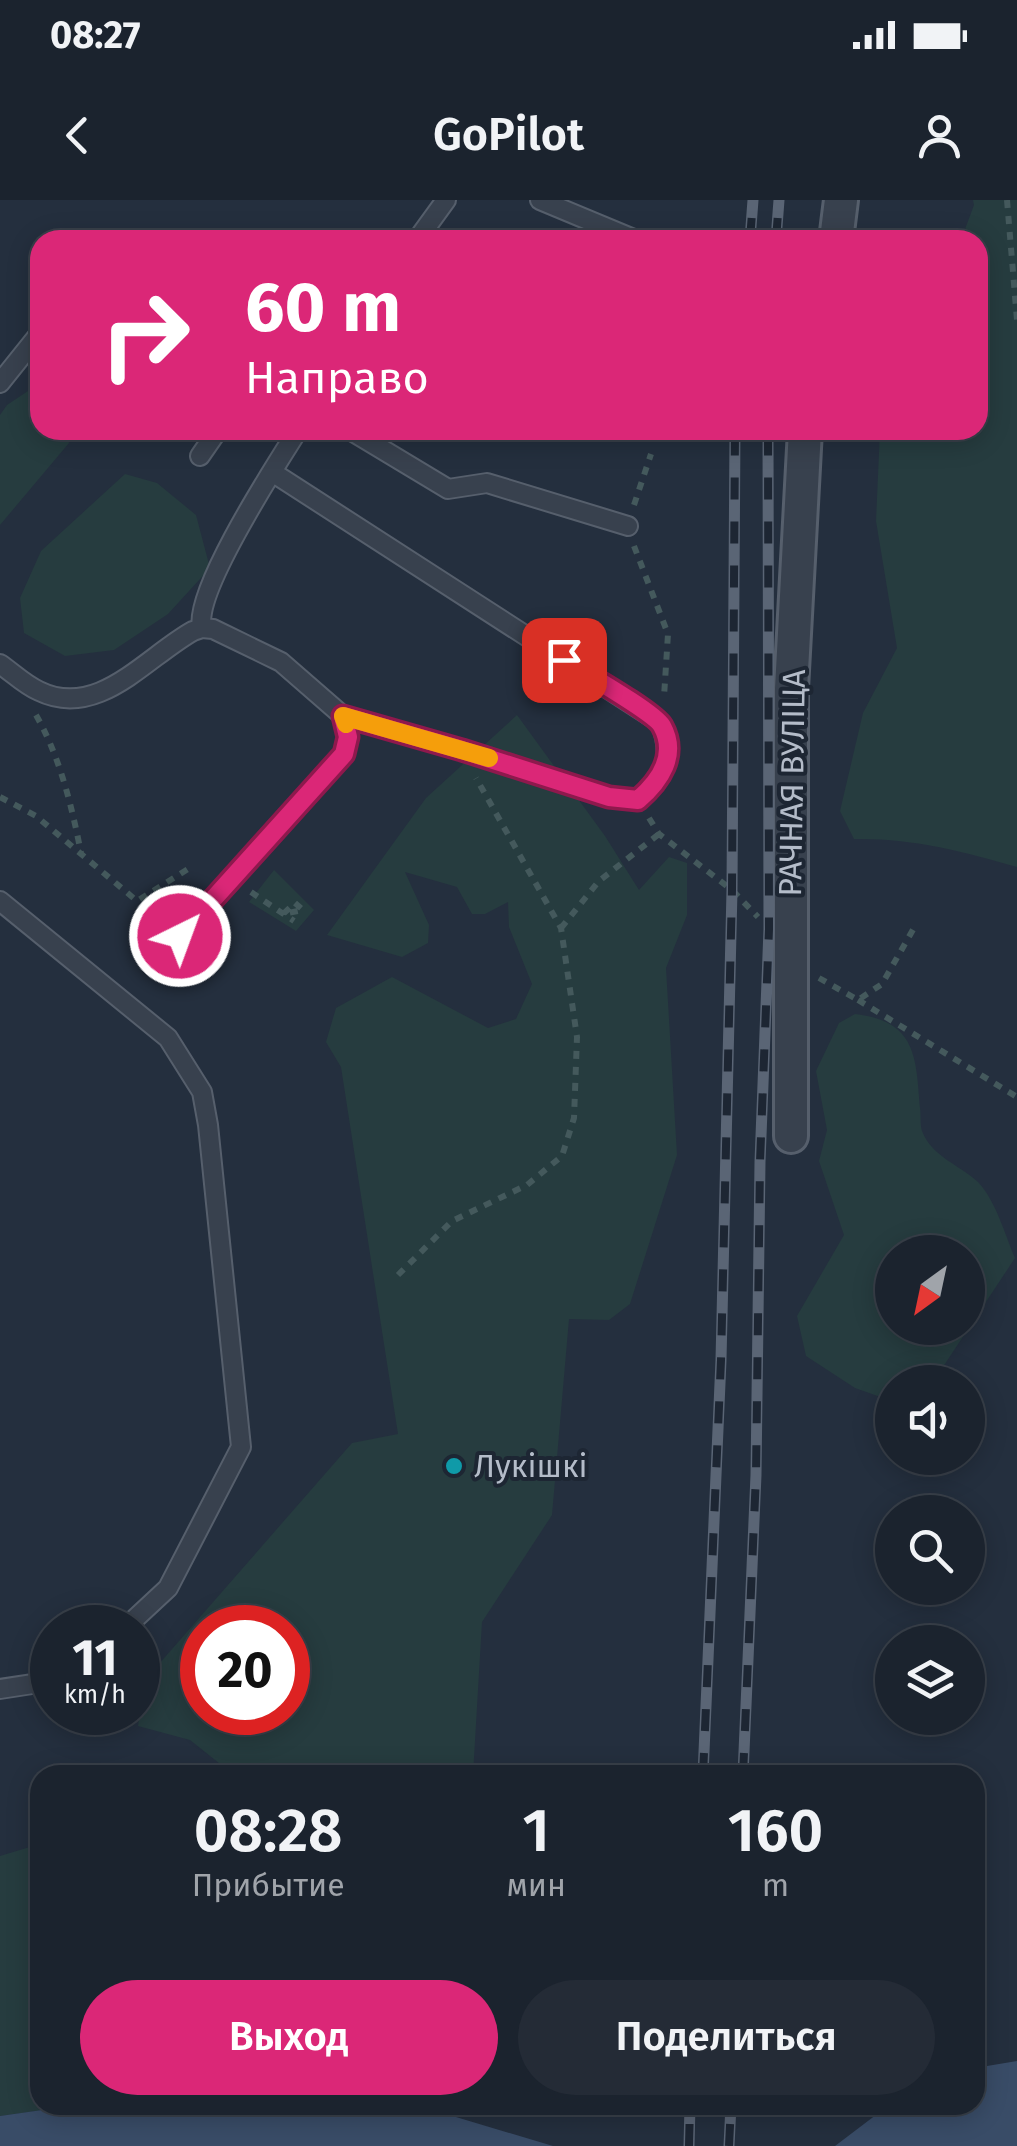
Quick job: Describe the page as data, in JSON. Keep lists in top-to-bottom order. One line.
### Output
{"streets":{"street":["РАЧНАЯ ВУЛІЦА"]},"places":["Лукішкі"],"north":"bottom left","page":{"status":"08:27","header":"GoPilot","turn":["60 m","Направо"],"speed":"11 km/h","limit":"20","eta":["08:28","Прибытие","1","мин","160","m"],"buttons":["Выход","Поделиться"]}}
